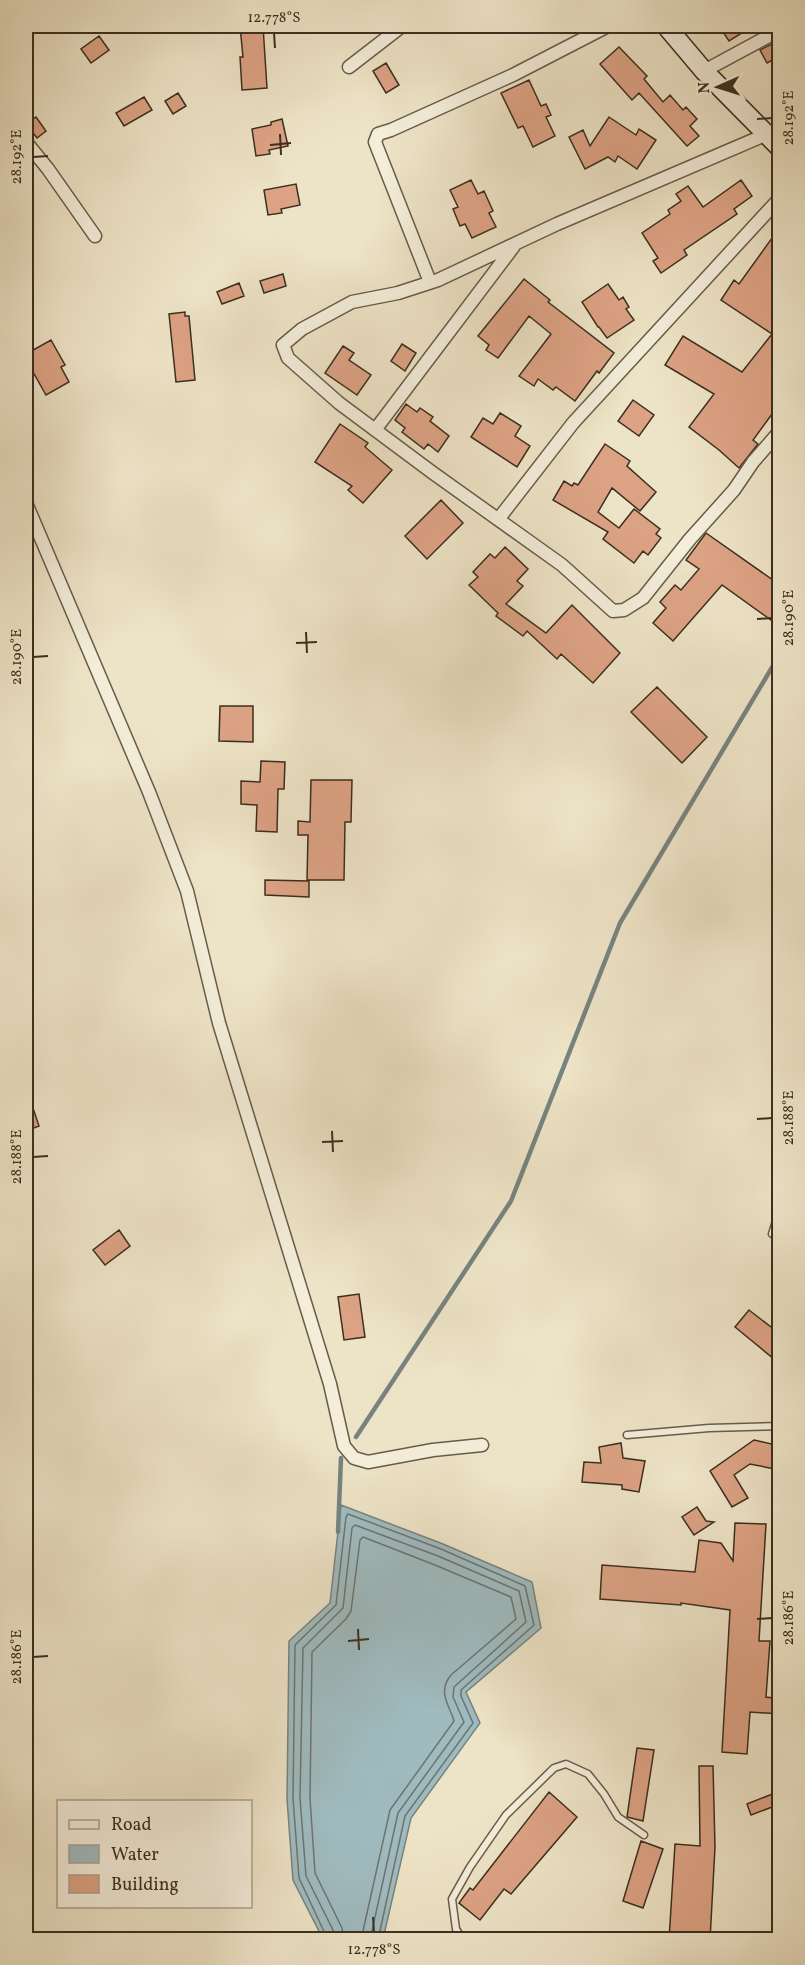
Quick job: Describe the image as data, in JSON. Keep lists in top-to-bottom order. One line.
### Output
{"legend":["Road","Water","Building"],"north":"left","coordinates":["12.778°S","28.192°E","28.190°E","28.188°E","28.186°E"]}
